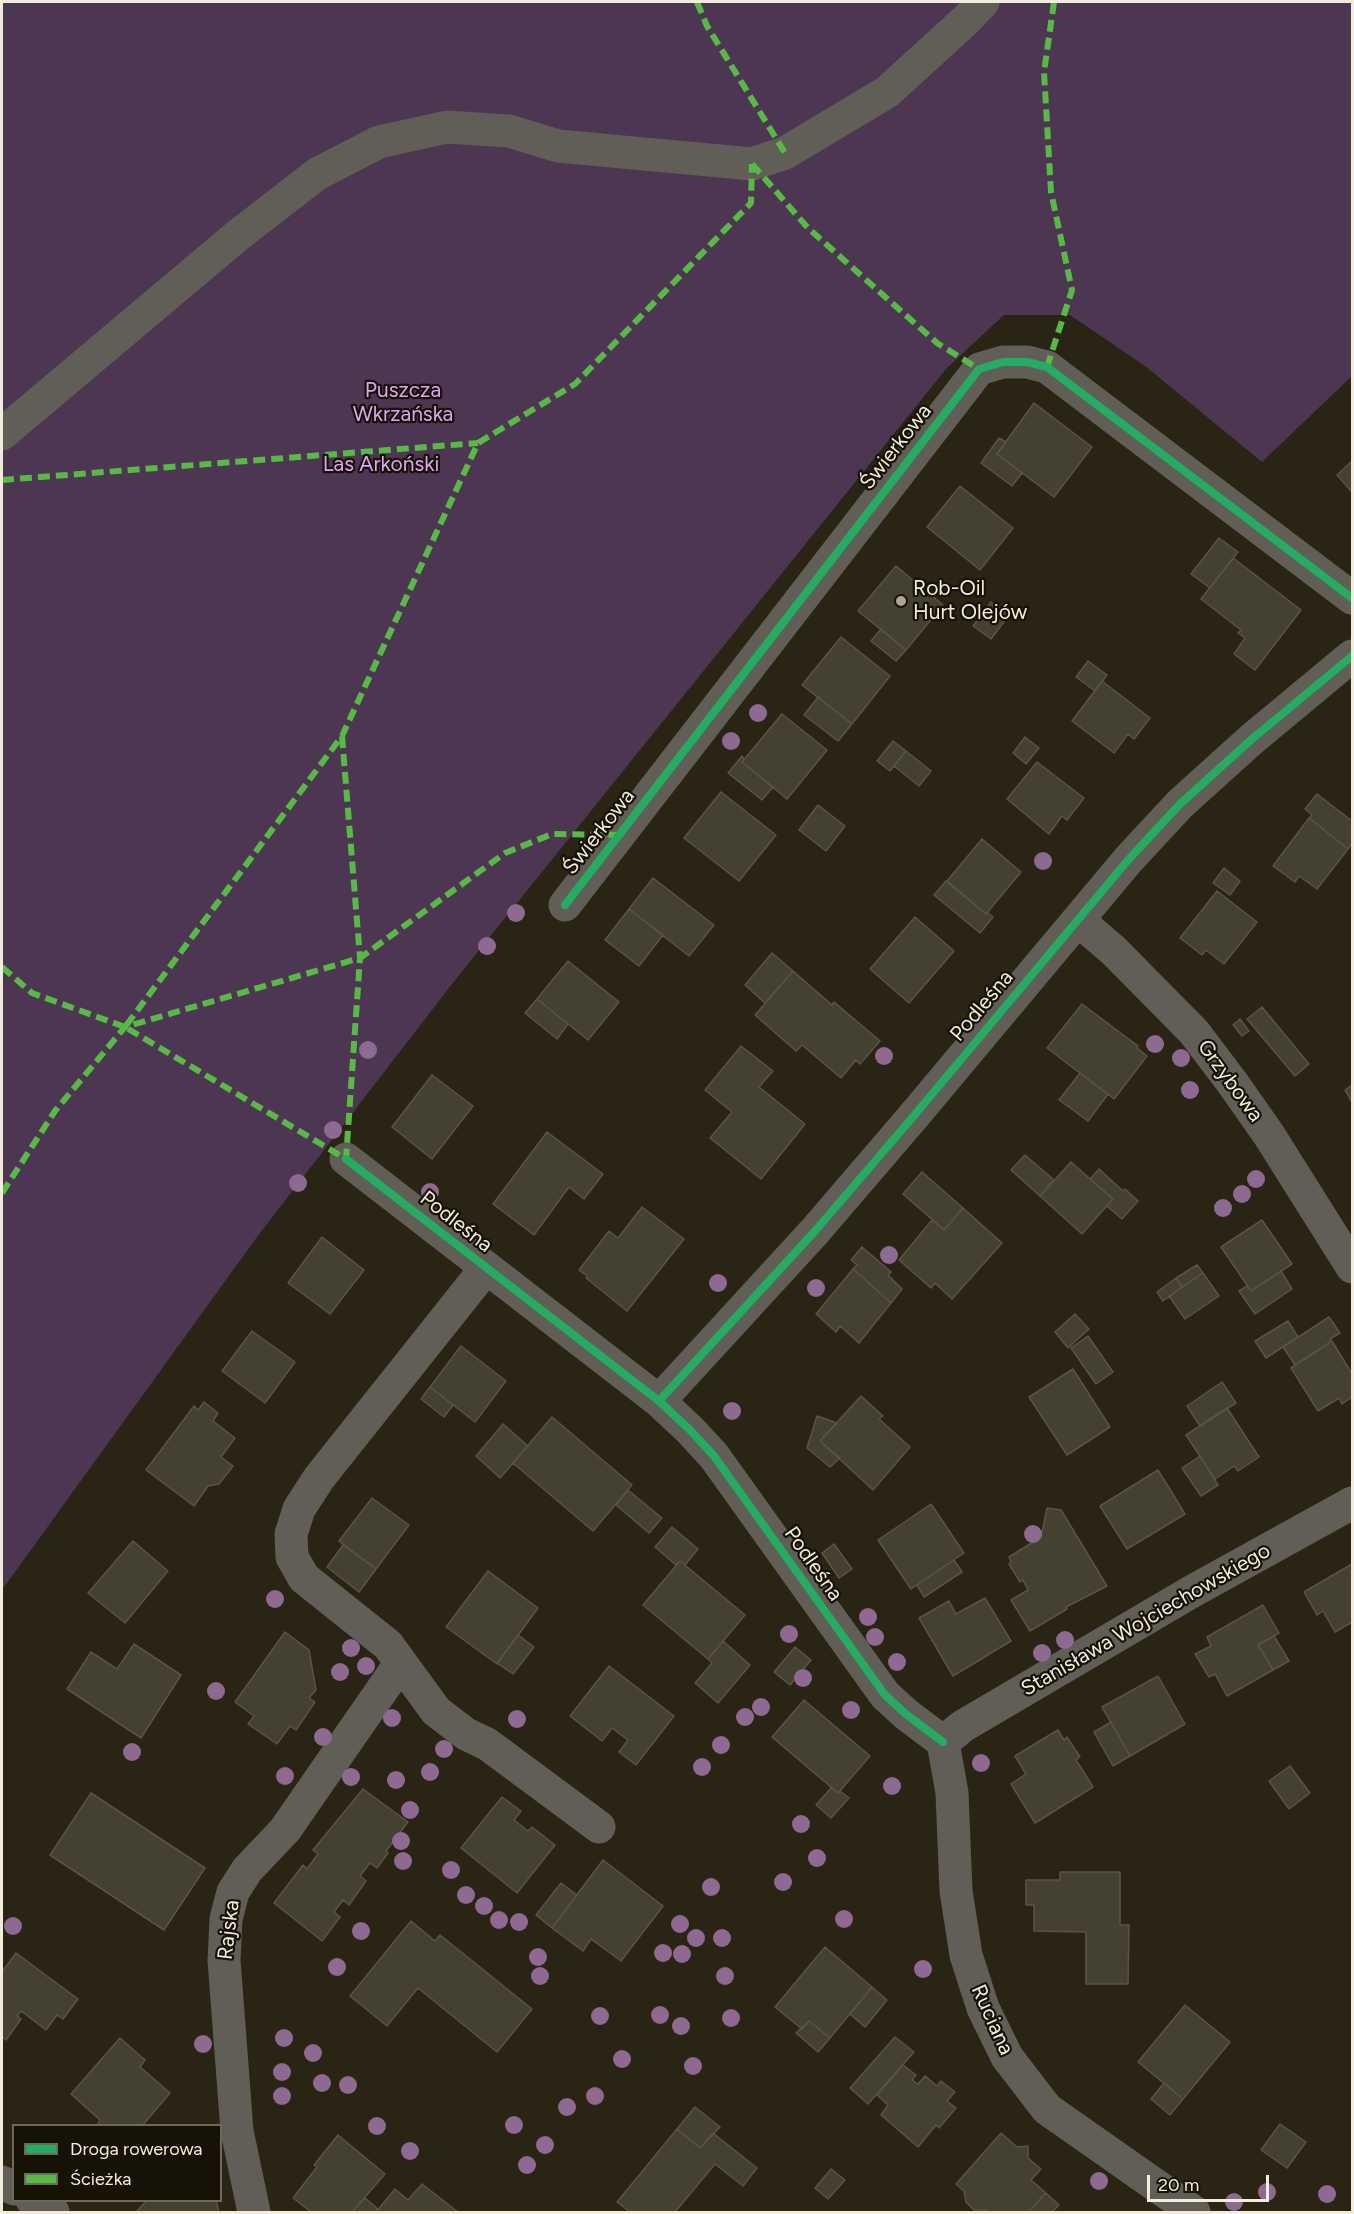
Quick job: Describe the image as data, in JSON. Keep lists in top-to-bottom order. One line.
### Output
{"streets":{"street":["Świerkowa","Podleśna","Grzybowa","Stanisława Wojciechowskiego","Rajska","Ruciana"]},"crossings":[["Podleśna","Grzybowa"],["Podleśna","Stanisława Wojciechowskiego"],["Podleśna","Rajska"],["Podleśna","Ruciana"],["Stanisława Wojciechowskiego","Ruciana"]],"parks":["Puszcza Wkrzańska","Las Arkoński"],"places":["Rob-Oil Hurt Olejów"],"legend":["Droga rowerowa","Ścieżka"],"scale_bar":"20 m"}
